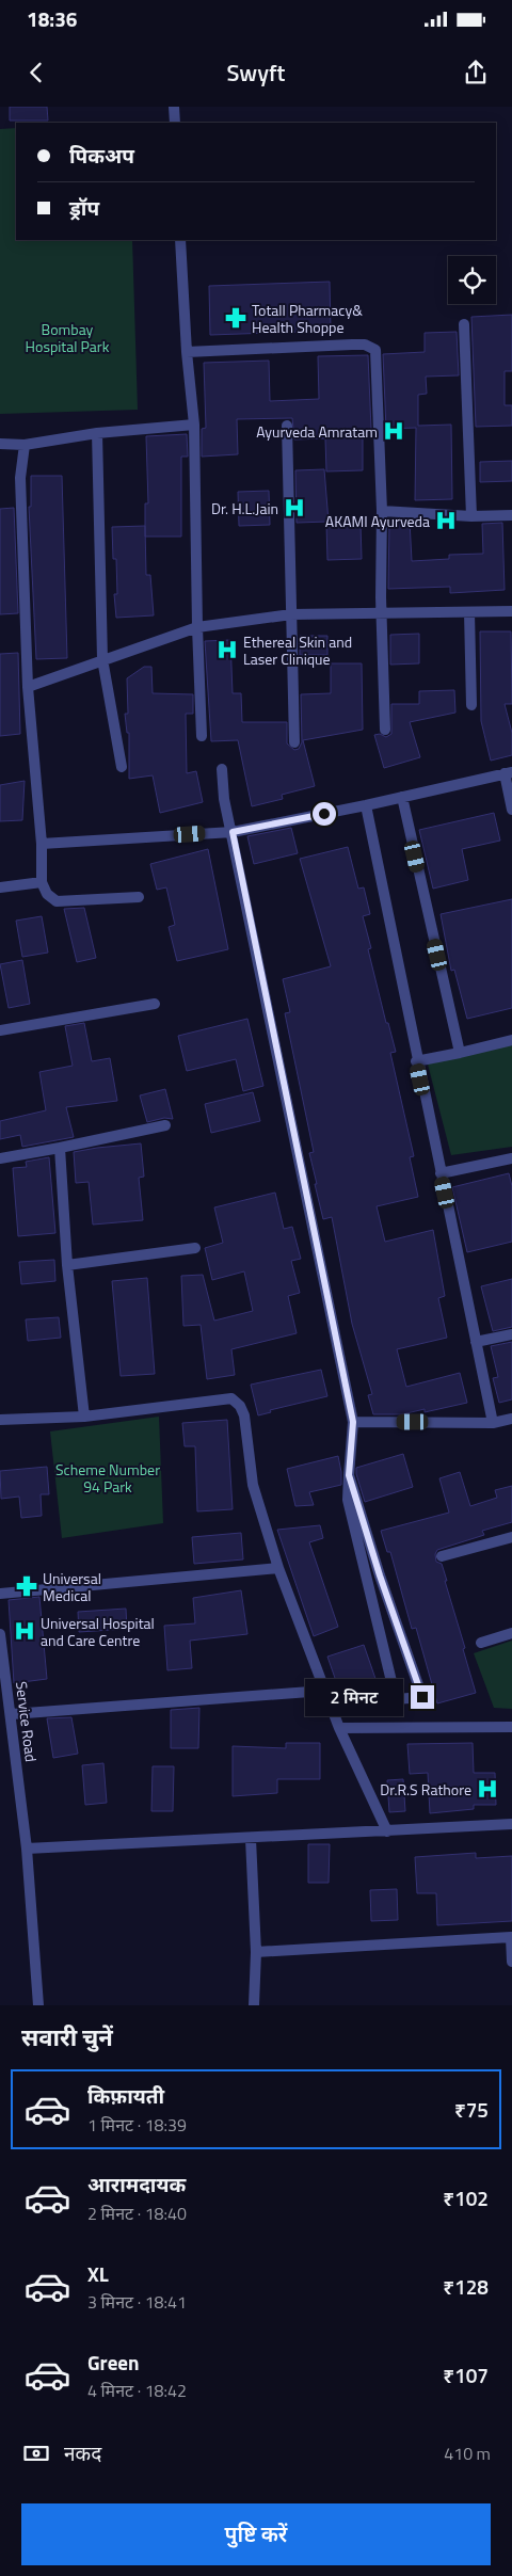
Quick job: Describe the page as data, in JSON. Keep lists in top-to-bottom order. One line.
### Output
{"streets":{"street":["Service Road"]},"parks":["Bombay Hospital Park","Scheme Number 94 Park"],"places":{"pharmacy":["Totall Pharmacy& Health Shoppe","Universal Medical"],"hospital":["Ayurveda Amratam","Dr. H.L.Jain","AKAMI Ayurveda","Ethereal Skin and Laser Clinique","Universal Hospital and Care Centre","Dr.R.S Rathore"]},"page":{"status":"18:36","header":"Swyft","banner":["पिकअप","ड्रॉप"],"bubble":"2 मिनट","heading":"सवारी चुनें","list":[{"name":"किफ़ायती","note":"1 मिनट · 18:39","value":"₹75"},{"name":"आरामदायक","note":"2 मिनट · 18:40","value":"₹102"},{"name":"XL","note":"3 मिनट · 18:41","value":"₹128"},{"name":"Green","note":"4 मिनट · 18:42","value":"₹107"}],"pay":["नकद","410 m"],"buttons":"पुष्टि करें"}}
